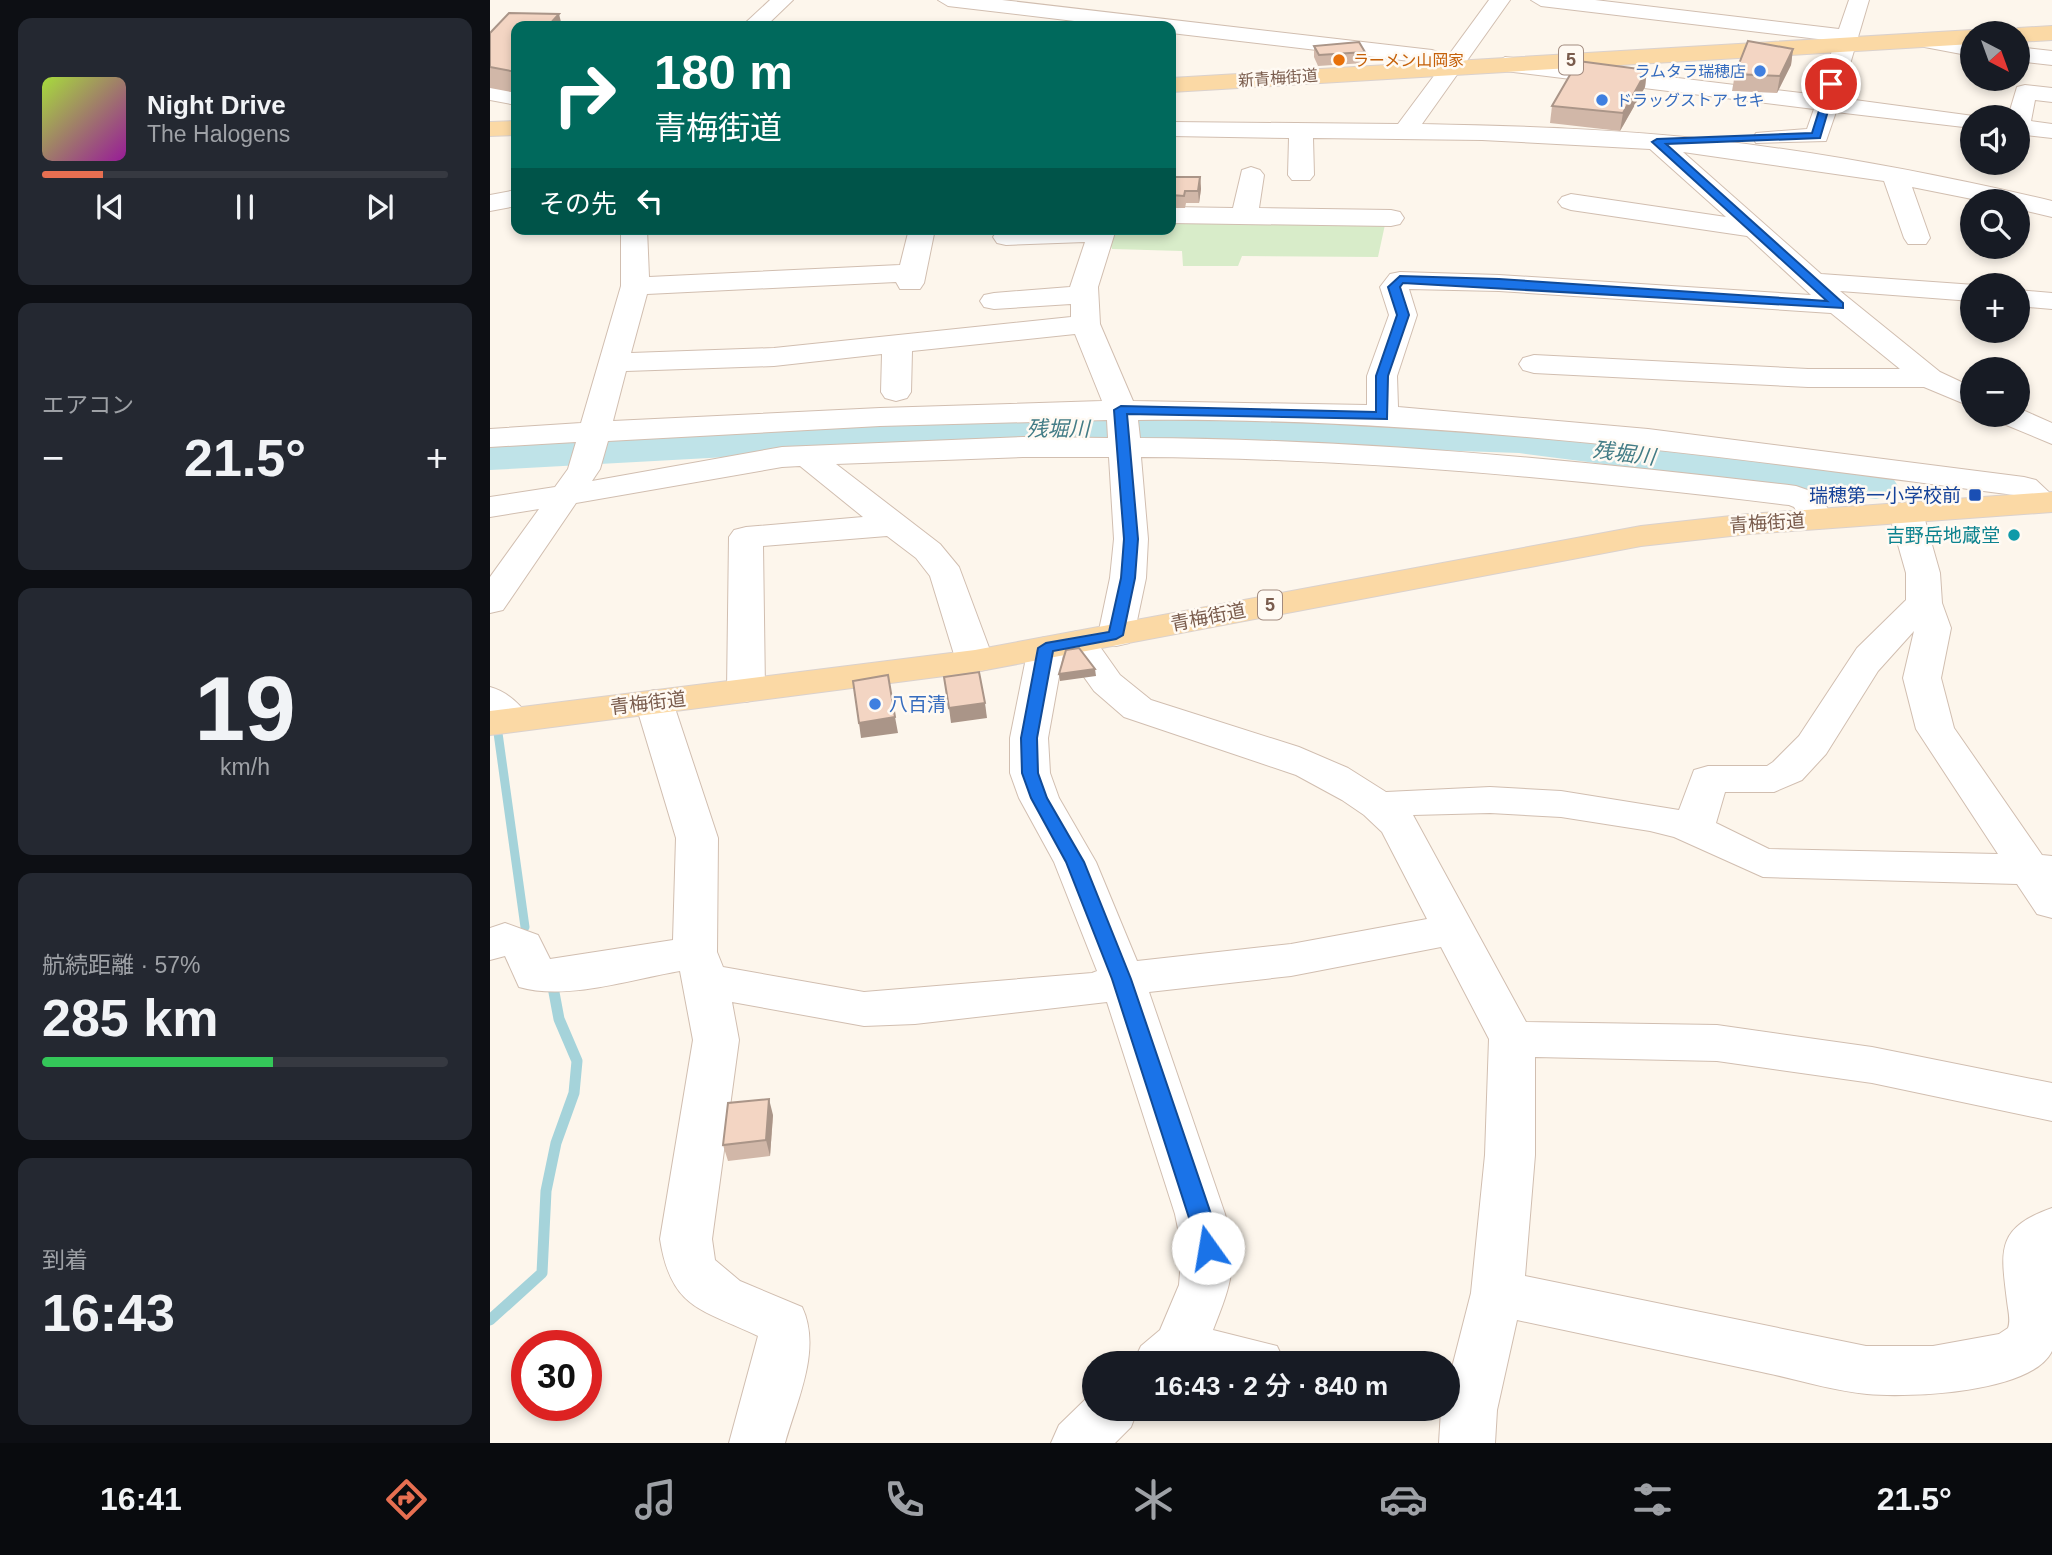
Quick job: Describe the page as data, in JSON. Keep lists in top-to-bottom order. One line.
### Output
{"streets":{"main road":["5","新青梅街道","青梅街道"]},"water":["残堀川"],"places":{"other":["ラーメン山岡家","ラムタラ瑞穂店","ドラッグストア セキ","吉野岳地蔵堂","八百清"],"transit":["瑞穂第一小学校前"]},"north":"bottom right","page":{"map_buttons":["+","−"],"turn":["180 m","青梅街道"],"song":["Night Drive","The Halogens"],"then":"その先","tile":["エアコン",["19","km/h"],["航続距離 · 57%","285 km"],["到着","16:43"]],"heat":["−","21.5°","+"],"limit":"30","trip":"16:43 · 2 分 · 840 m","tabs":["16:41","21.5°"]}}
